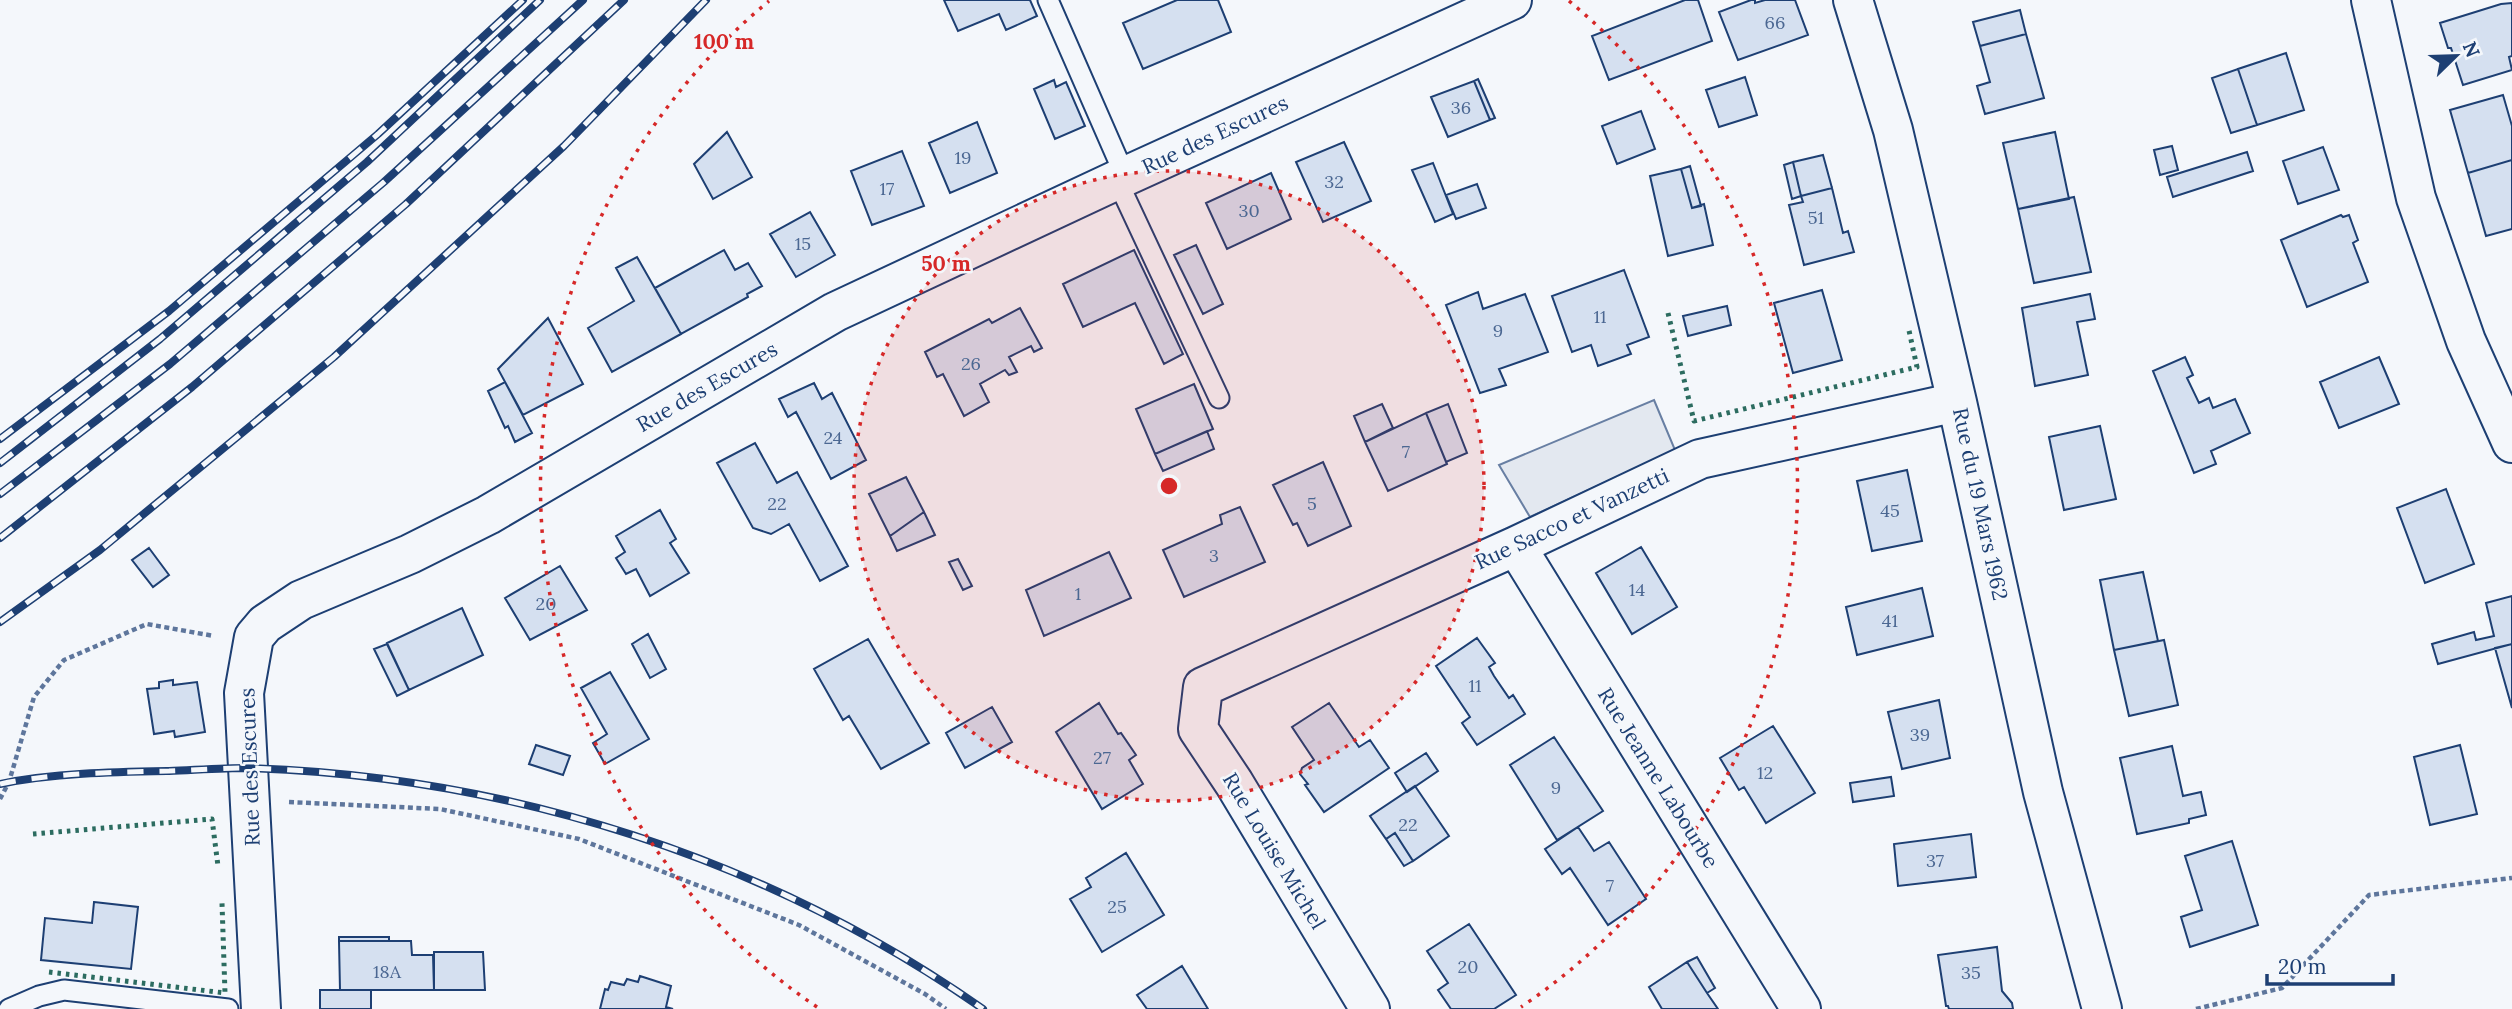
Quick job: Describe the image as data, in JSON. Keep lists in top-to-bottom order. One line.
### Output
{"streets":{"street":["Rue des Escures","Rue du 19 Mars 1962","Rue Sacco et Vanzetti","Rue Jeanne Labourbe","Rue Louise Michel"]},"crossings":[["Rue du 19 Mars 1962","Rue Sacco et Vanzetti"],["Rue Sacco et Vanzetti","Rue Jeanne Labourbe"],["Rue Sacco et Vanzetti","Rue Louise Michel"]],"house_numbers":["66","36","19","32","17","30","51","15","11","9","26","24","7","22","5","45","3","14","1","20","41","11","39","27","12","9","22","37","7","25","20","18A","35"],"scale_bar":"20 m","north":"top right","rings":["100 m","50 m"]}
